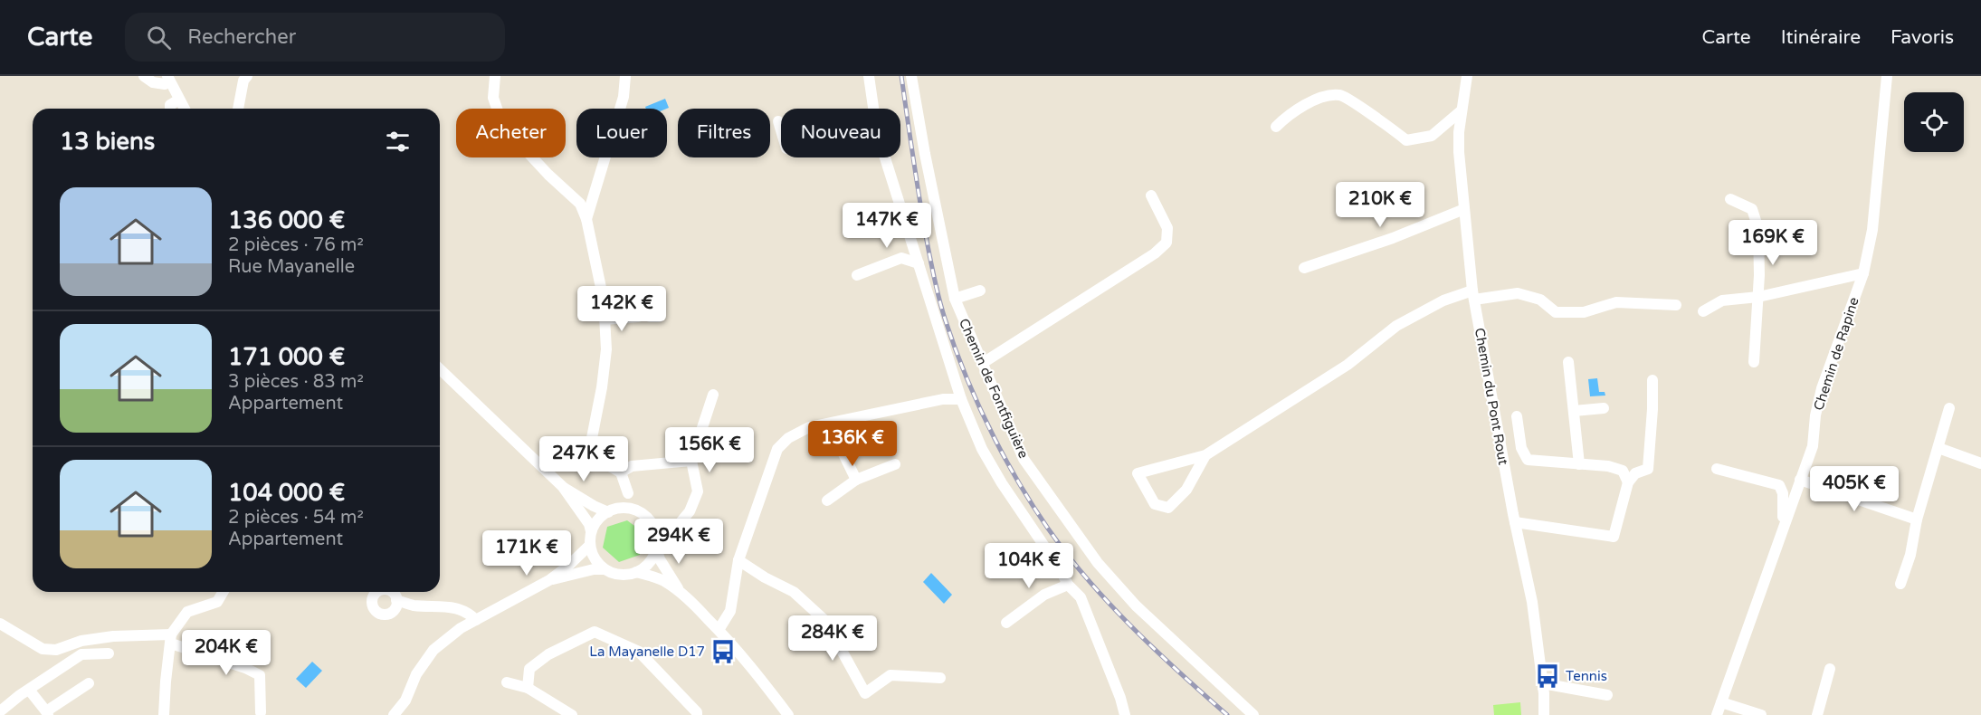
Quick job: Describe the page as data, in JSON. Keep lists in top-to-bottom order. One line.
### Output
{"streets":{"street":["Chemin de Rapine","Chemin de Fontfiguière","Chemin du Pont Rout"]},"places":{"bus stop":["La Mayanelle D17","Tennis"]},"page":{"header":"Carte","search":"Rechercher","nav":["Carte","Itinéraire","Favoris"],"chip":["Acheter","Louer","Filtres","Nouveau"],"heading":"13 biens","list":[{"name":"136 000 €","note":"2 pièces · 76 m² · Rue Mayanelle"},{"name":"171 000 €","note":"3 pièces · 83 m² · Appartement"},{"name":"104 000 €","note":"2 pièces · 54 m² · Appartement"}],"price":["210K €","147K €","169K €","142K €","136K €","156K €","247K €","405K €","294K €","171K €","104K €","284K €","204K €"]}}
